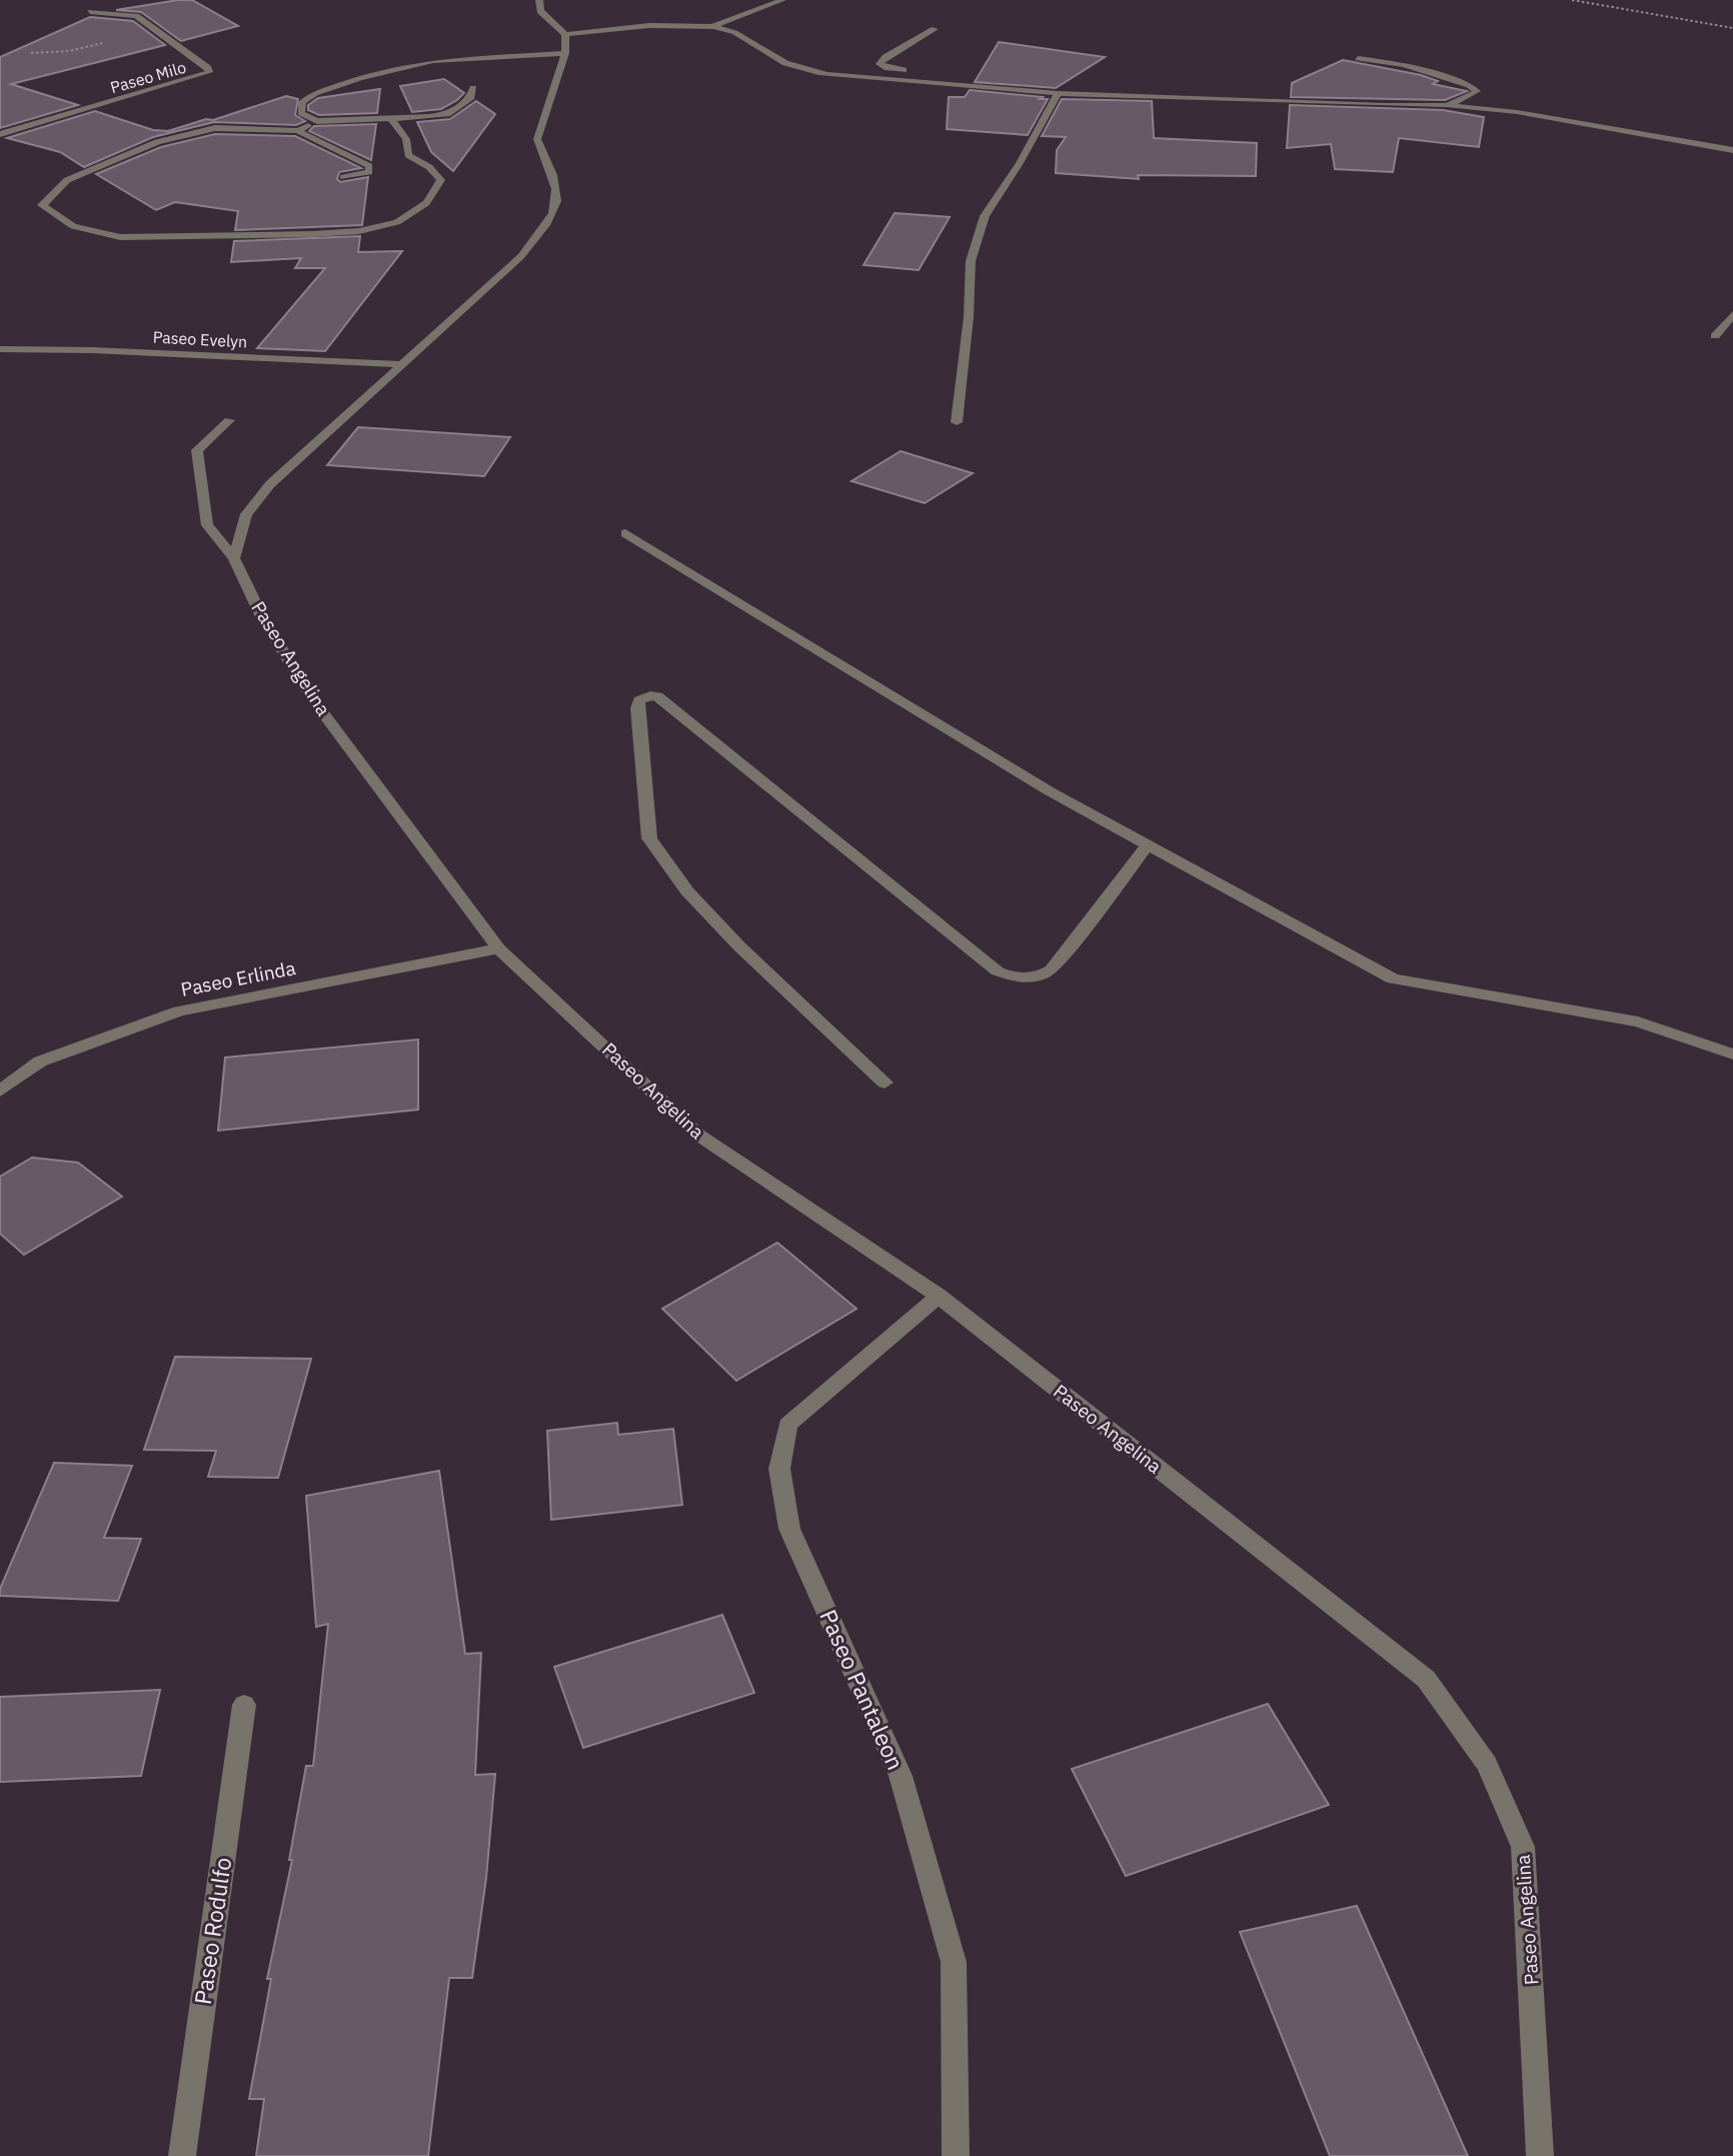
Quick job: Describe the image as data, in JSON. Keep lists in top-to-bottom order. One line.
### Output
{"streets":{"street":["Paseo Milo","Paseo Evelyn","Paseo Angelina","Paseo Erlinda","Paseo Pantaleon","Paseo Rodulfo"]},"crossings":[["Paseo Angelina","Paseo Erlinda"],["Paseo Angelina","Paseo Pantaleon"]]}
